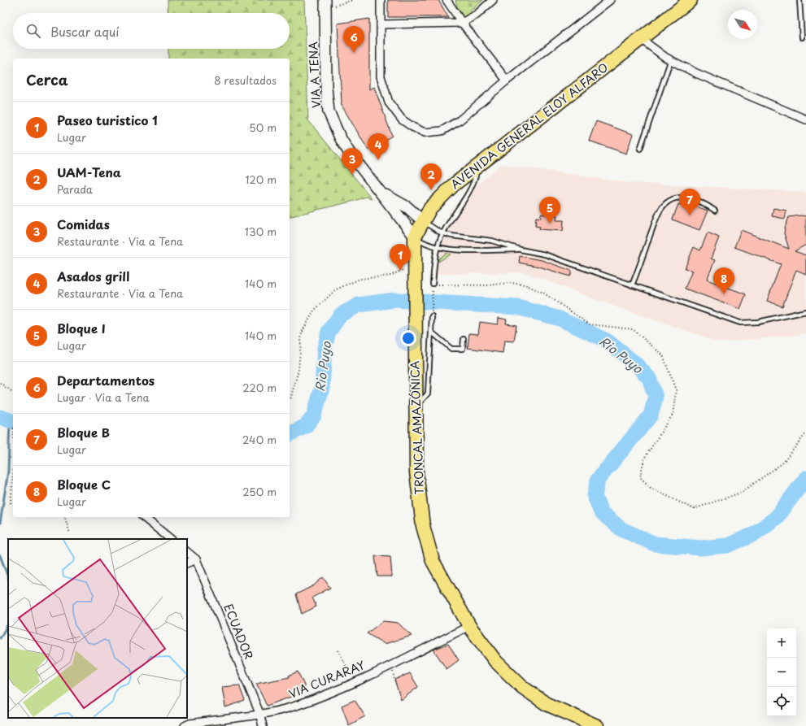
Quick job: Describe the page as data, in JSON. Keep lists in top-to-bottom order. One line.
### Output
{"streets":{"highway":["AVENIDA GENERAL ELOY ALFARO","TRONCAL AMAZÓNICA"],"main road":["VIA A TENA"],"street":["ECUADOR","VIA CURARAY"]},"crossings":[["VIA A TENA","AVENIDA GENERAL ELOY ALFARO"],["AVENIDA GENERAL ELOY ALFARO","TRONCAL AMAZÓNICA"],["TRONCAL AMAZÓNICA","VIA CURARAY"],["ECUADOR","VIA CURARAY"]],"water":["Rio Puyo"],"north":"bottom right","page":{"search":"Buscar aquí","pins":["6","4","3","2","7","5","1","8"],"heading":["Cerca","8 resultados"],"list":[{"mark":"1","name":"Paseo turistico 1","note":"Lugar","value":"50 m"},{"mark":"2","name":"UAM-Tena","note":"Parada","value":"120 m"},{"mark":"3","name":"Comidas","note":"Restaurante · Via a Tena","value":"130 m"},{"mark":"4","name":"Asados grill","note":"Restaurante · Via a Tena","value":"140 m"},{"mark":"5","name":"Bloque I","note":"Lugar","value":"140 m"},{"mark":"6","name":"Departamentos","note":"Lugar · Via a Tena","value":"220 m"},{"mark":"7","name":"Bloque B","note":"Lugar","value":"240 m"},{"mark":"8","name":"Bloque C","note":"Lugar","value":"250 m"}],"map_buttons":["+","−"]}}
